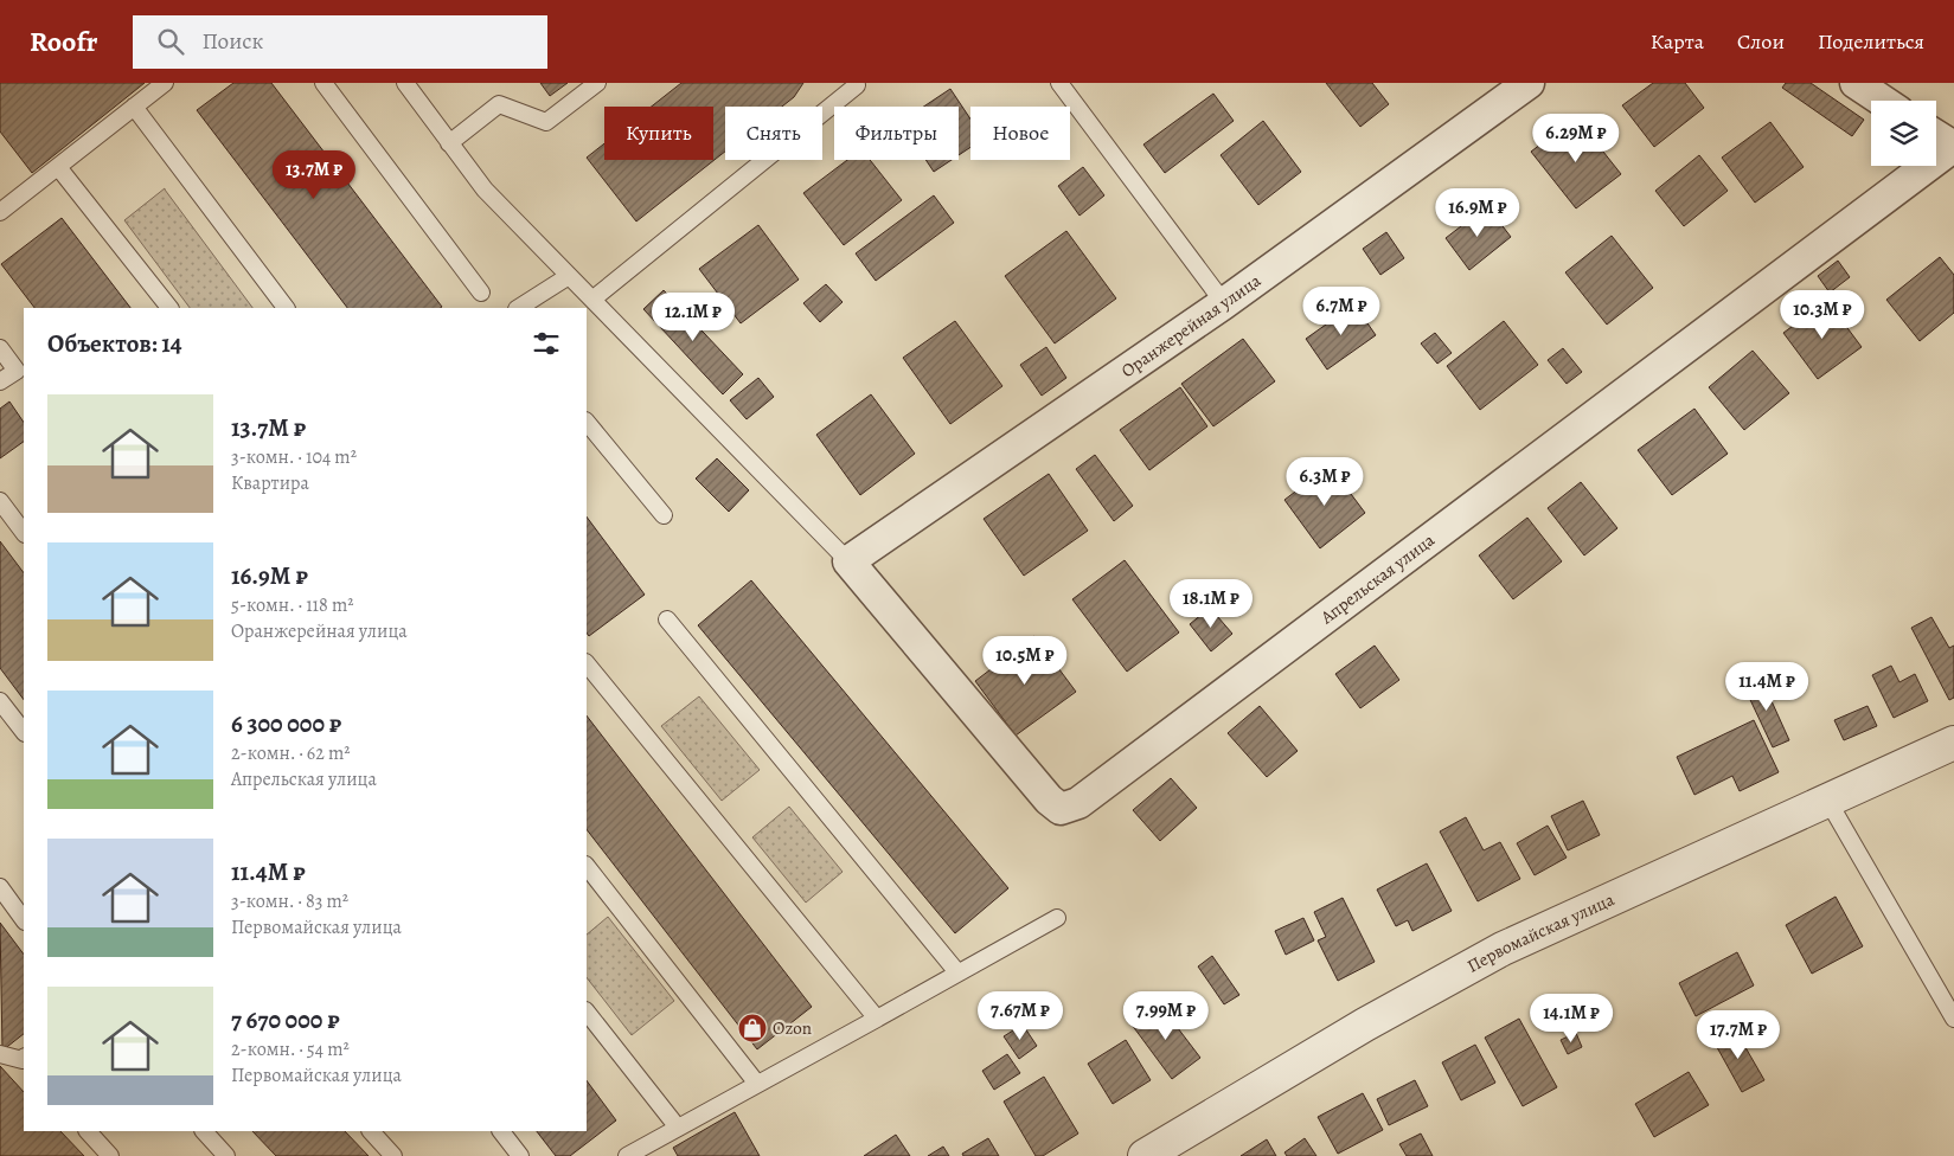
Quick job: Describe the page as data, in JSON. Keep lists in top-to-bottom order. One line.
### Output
{"streets":{"street":["Оранжерейная улица","Апрельская улица","Первомайская улица"]},"crossings":[["Оранжерейная улица","Апрельская улица"]],"places":{"shop":["Ozon"]},"page":{"header":"Roofr","search":"Поиск","nav":["Карта","Слои","Поделиться"],"chip":["Купить","Снять","Фильтры","Новое"],"price":["6.29M ₽","13.7M ₽","16.9M ₽","6.7M ₽","10.3M ₽","12.1M ₽","6.3M ₽","18.1M ₽","10.5M ₽","11.4M ₽","7.67M ₽","7.99M ₽","14.1M ₽","17.7M ₽"],"heading":"Объектов: 14","list":[{"name":"13.7M ₽","note":"3-комн. · 104 m² · Квартира"},{"name":"16.9M ₽","note":"5-комн. · 118 m² · Оранжерейная улица"},{"name":"6 300 000 ₽","note":"2-комн. · 62 m² · Апрельская улица"},{"name":"11.4M ₽","note":"3-комн. · 83 m² · Первомайская улица"},{"name":"7 670 000 ₽","note":"2-комн. · 54 m² · Первомайская улица"}]}}
